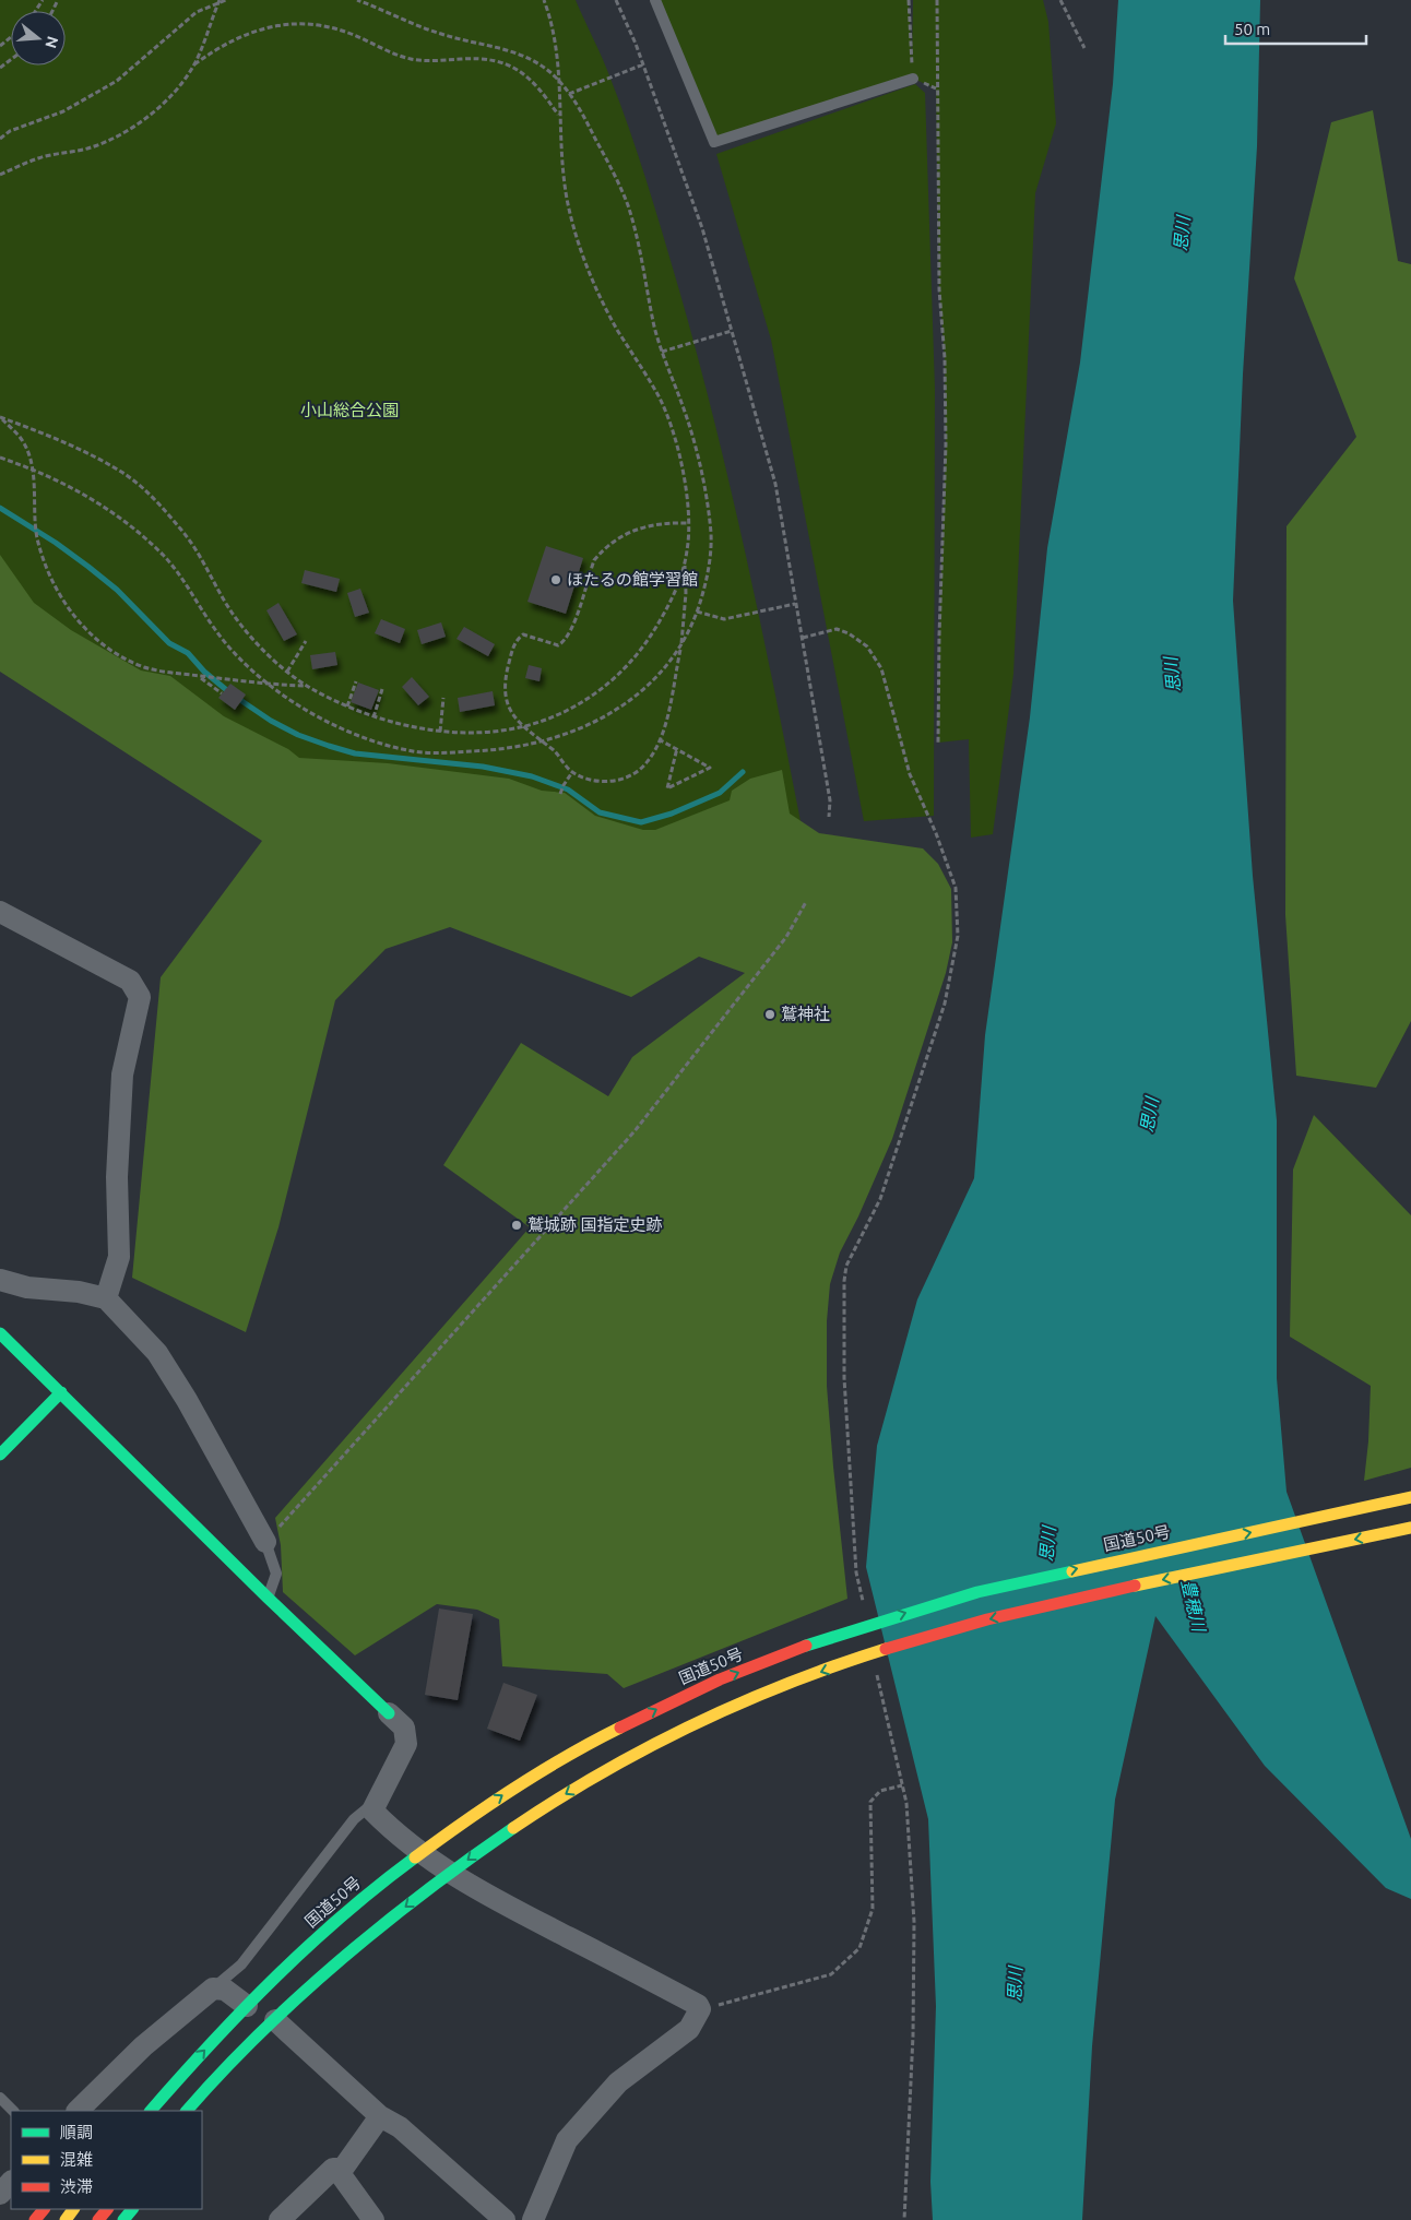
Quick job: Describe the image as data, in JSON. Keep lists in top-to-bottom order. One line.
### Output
{"streets":{"main road":["国道50号"]},"water":["思川","豊穂川"],"parks":["小山総合公園"],"places":["ほたるの館学習館","鷲神社","鷲城跡 国指定史跡"],"legend":["順調","混雑","渋滞"],"scale_bar":"50 m","north":"right"}
